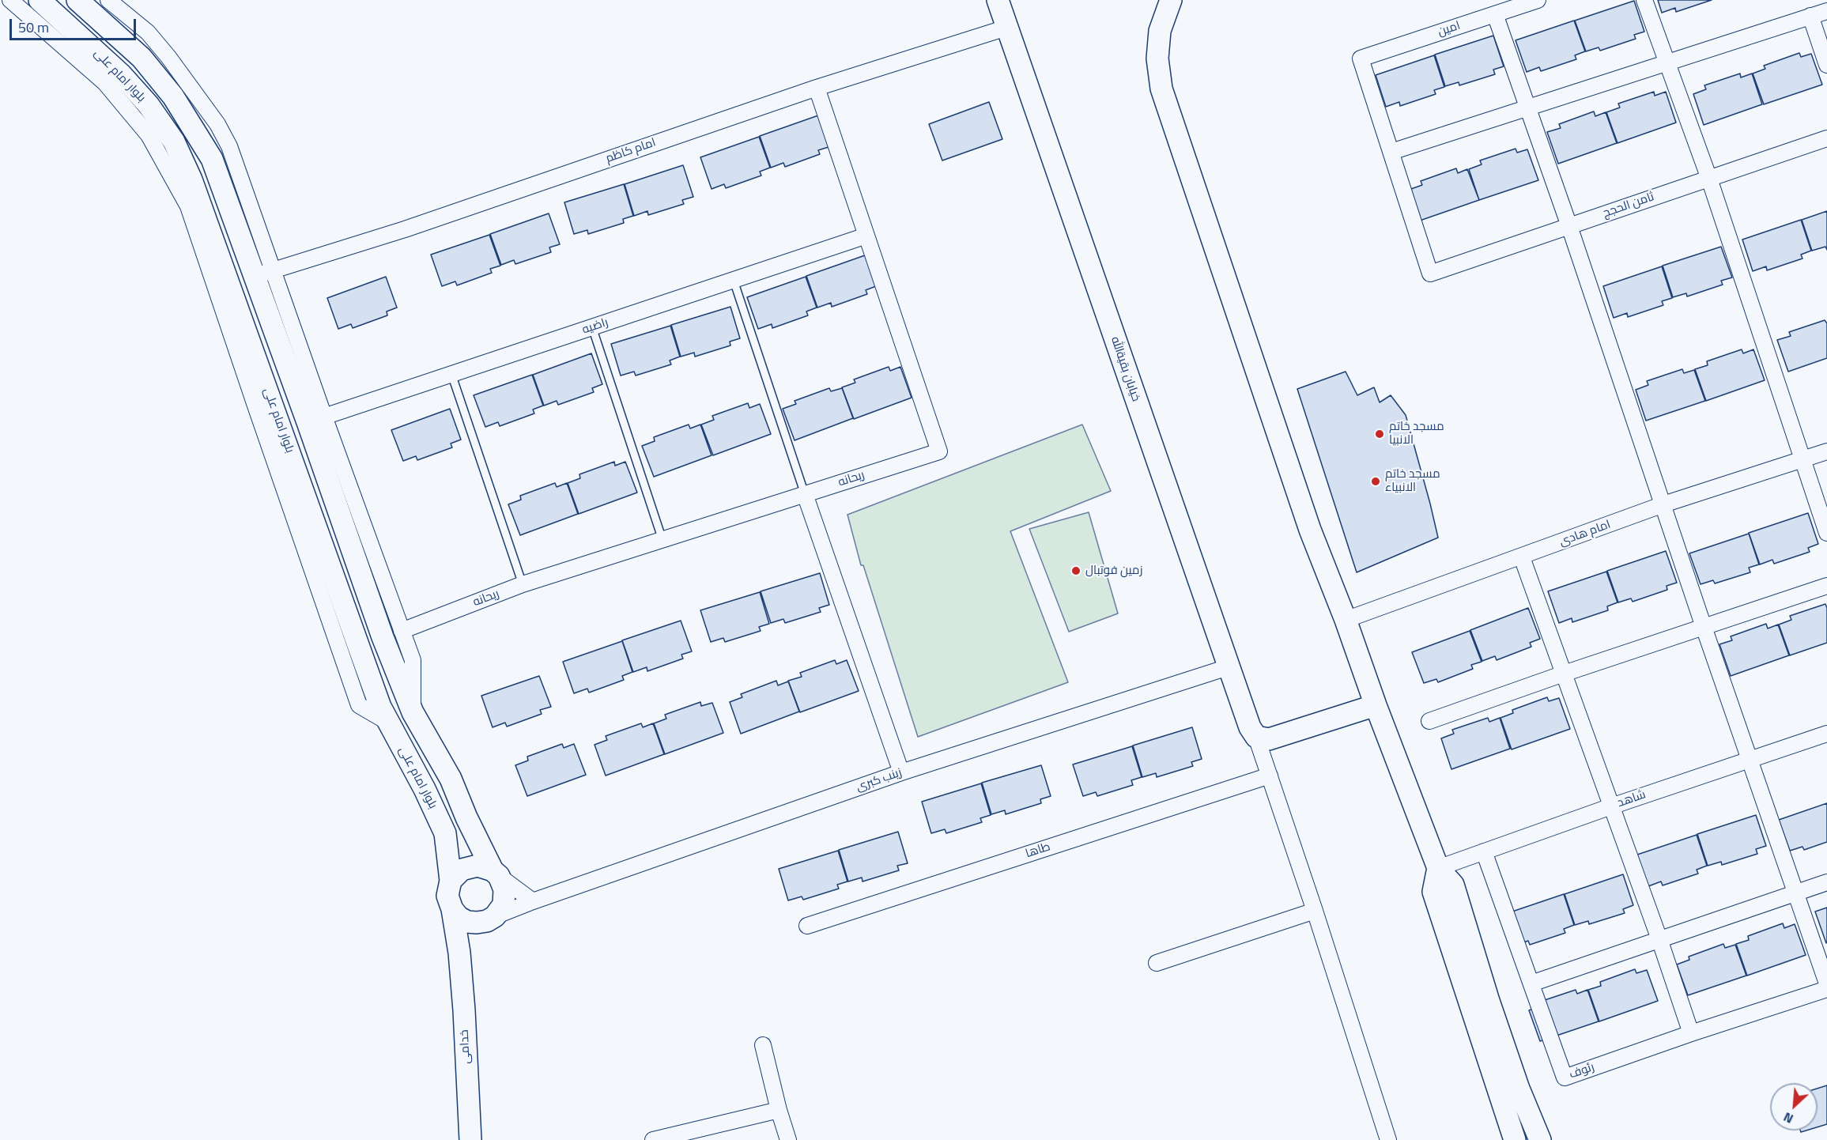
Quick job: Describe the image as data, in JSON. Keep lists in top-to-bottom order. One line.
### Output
{"streets":{"street":["امین","بلوار امام علی","امام کاظم","ثامن الحجج","راضیه","خیابان بقیةالله","ریحانه","امام هادی","زینب کبری","شاهد","طاها","خدامی","رئوف"]},"crossings":[["امین","ثامن الحجج"],["بلوار امام علی","زینب کبری"],["بلوار امام علی","خدامی"],["امام کاظم","خیابان بقیةالله"],["امام کاظم","ریحانه"],["راضیه","ریحانه"],["خیابان بقیةالله","زینب کبری"],["زینب کبری","خدامی"],["شاهد","رئوف"]],"places":["مسجد خاتم الانبیا","مسجد خاتم الانبیاء","زمین فوتبال"],"scale_bar":"50 m","north":"bottom left"}
